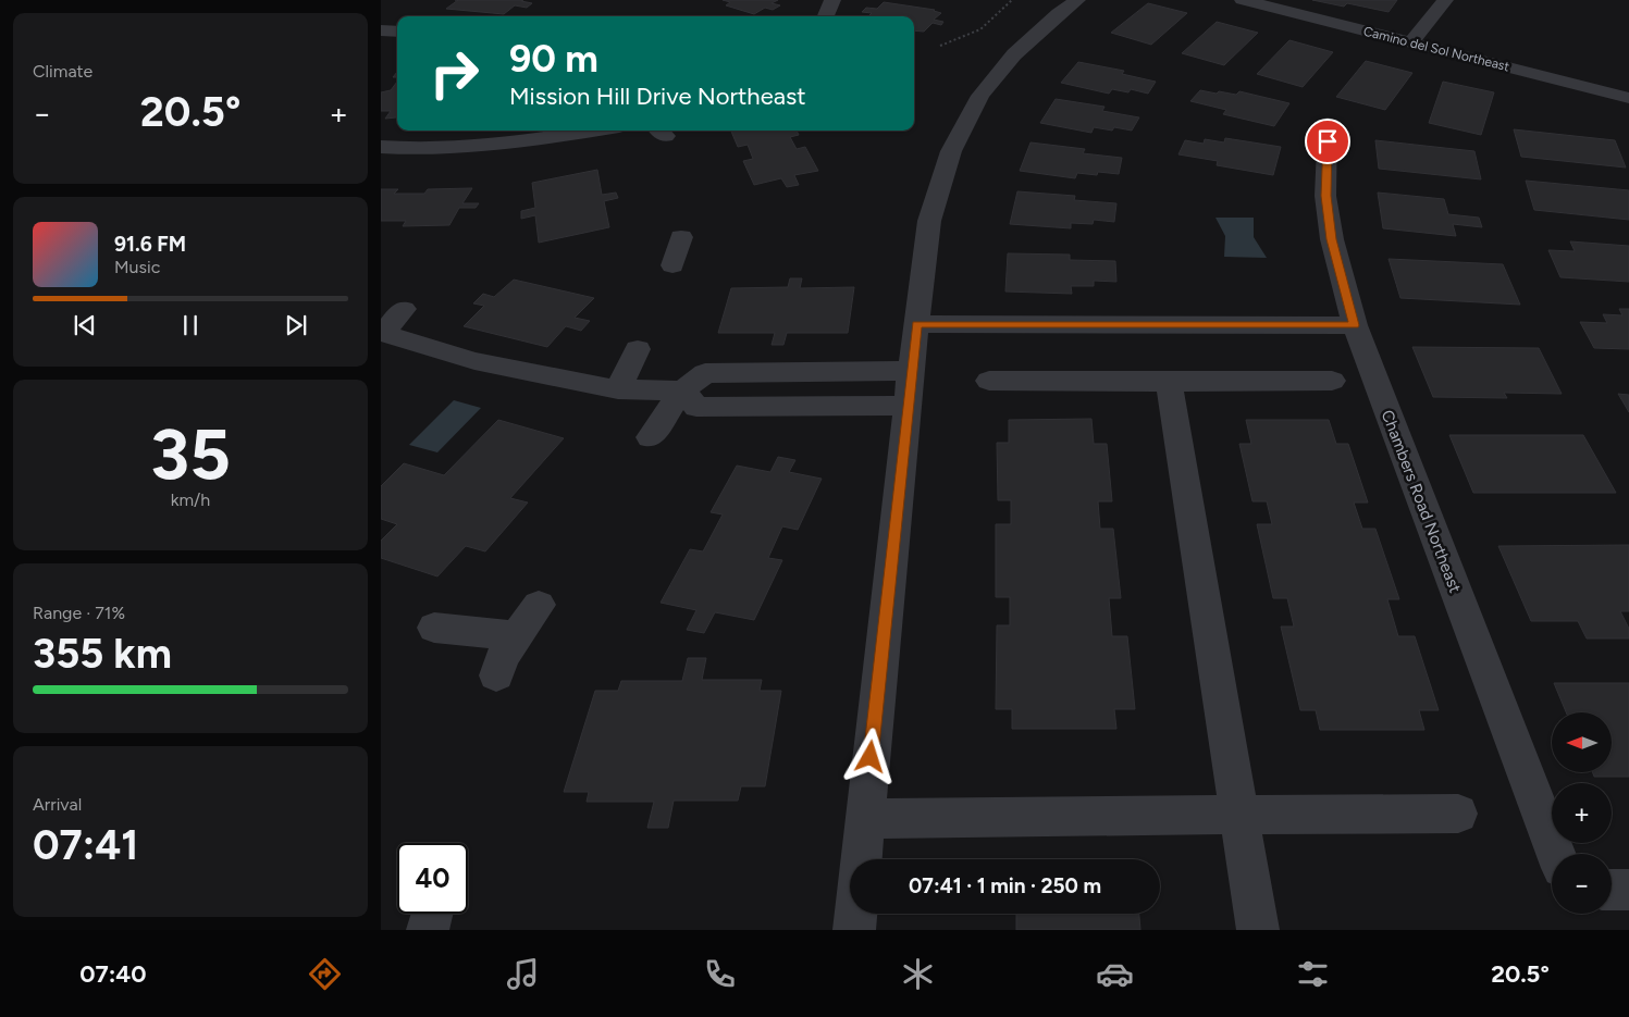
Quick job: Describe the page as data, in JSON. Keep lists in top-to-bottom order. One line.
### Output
{"streets":{"street":["Camino del Sol Northeast","Chambers Road Northeast"]},"north":"left","page":{"tile":["Climate",["35","km/h"],["Range · 71%","355 km"],["Arrival","07:41"]],"turn":["90 m","Mission Hill Drive Northeast"],"heat":["−","20.5°","+"],"song":["91.6 FM","Music"],"map_buttons":["+","−"],"limit":"40","trip":"07:41 · 1 min · 250 m","tabs":["07:40","20.5°"]}}
